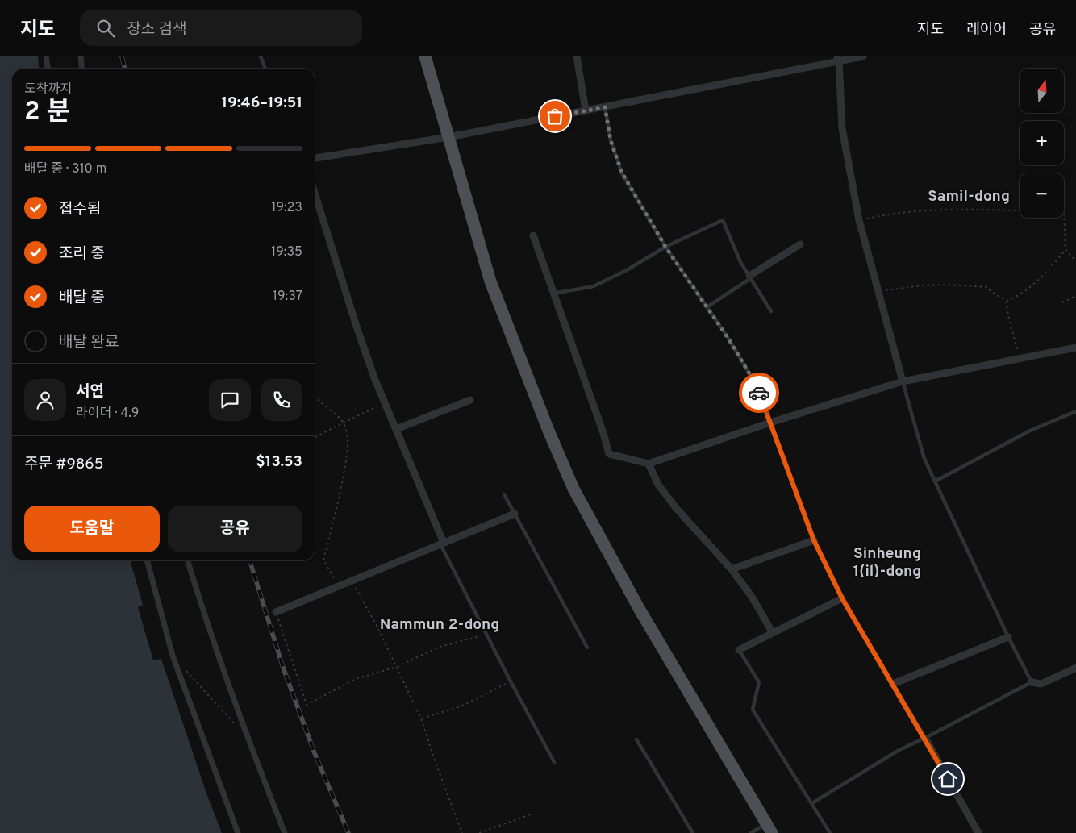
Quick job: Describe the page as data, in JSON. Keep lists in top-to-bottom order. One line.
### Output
{"districts":["Samil-dong","Sinheung 1(il)-dong","Nammun 2-dong"],"north":"top","page":{"header":"지도","search":"장소 검색","nav":["지도","레이어","공유"],"map_buttons":["+","−"],"heading":["2 분","도착까지","19:46–19:51"],"panel":["서연","라이더 · 4.9","주문 #9865","$13.53"],"bar":"배달 중 · 310 m","list":[["접수됨","19:23"],["조리 중","19:35"],["배달 중","19:37"],"배달 완료"],"buttons":["도움말","공유"]}}
